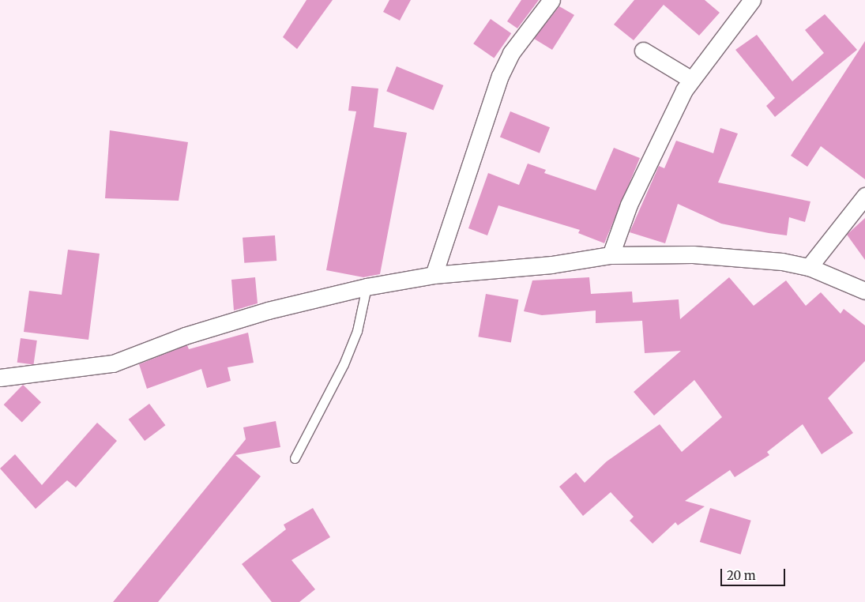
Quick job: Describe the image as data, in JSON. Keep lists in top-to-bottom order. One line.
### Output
{"scale_bar":"20 m"}
